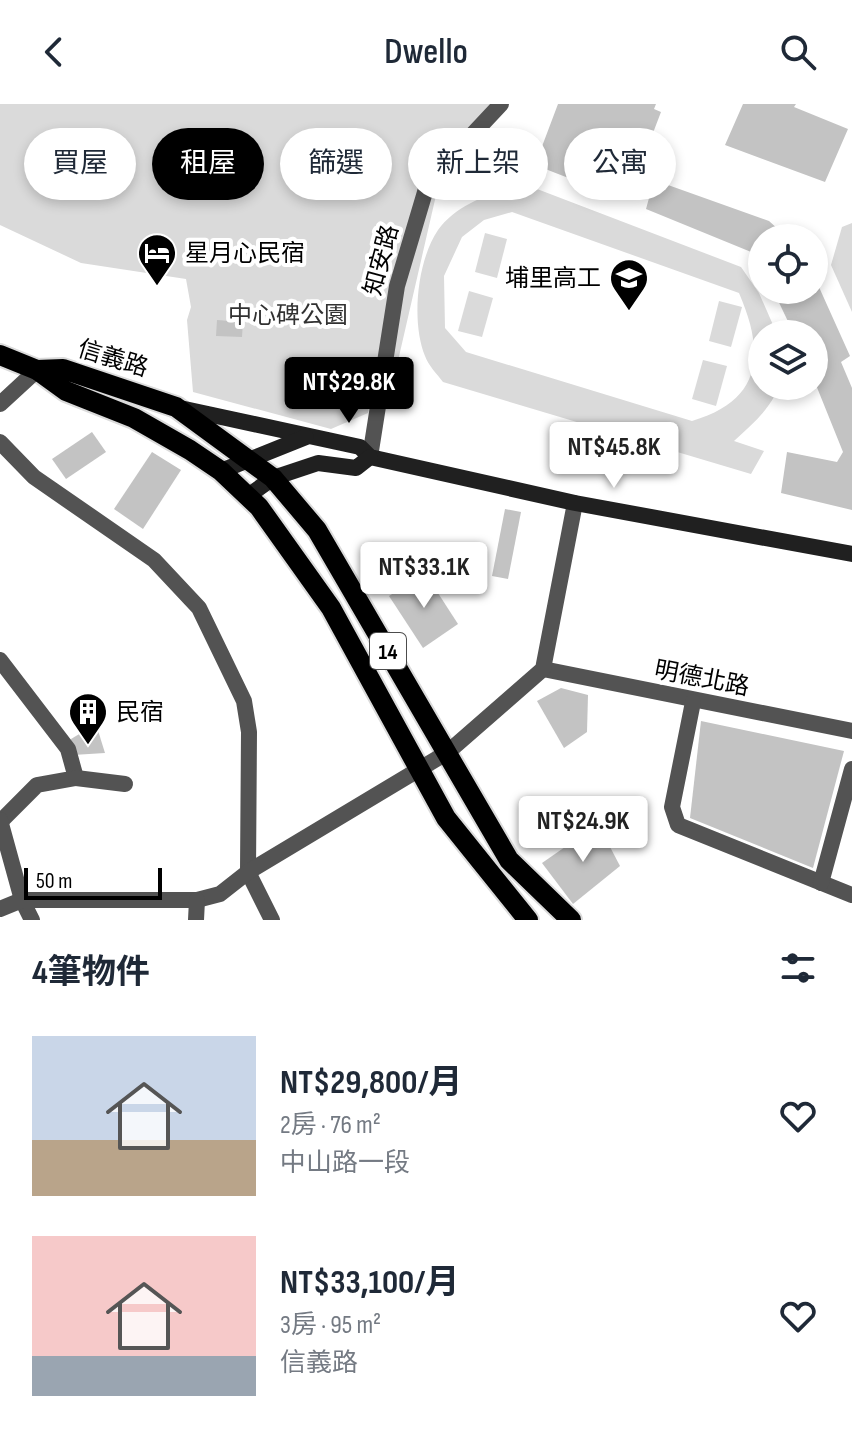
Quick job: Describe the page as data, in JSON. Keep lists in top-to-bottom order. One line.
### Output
{"streets":{"main road":["信義路","14"],"street":["知安路","明德北路"]},"crossings":[["信義路","14"]],"parks":["中心碑公園"],"places":{"hotel":["星月心民宿"],"school or university":["埔里高工"],"building":["民宿"]},"scale_bar":"50 m","page":{"header":"Dwello","chip":["買屋","租屋","篩選","新上架","公寓"],"price":["NT$29.8K","NT$45.8K","NT$33.1K","NT$24.9K"],"scale":"50 m","heading":"4筆物件","list":[{"name":"NT$29,800/月","note":"2房 · 76 m² · 中山路一段"},{"name":"NT$33,100/月","note":"3房 · 95 m² · 信義路"}]}}
